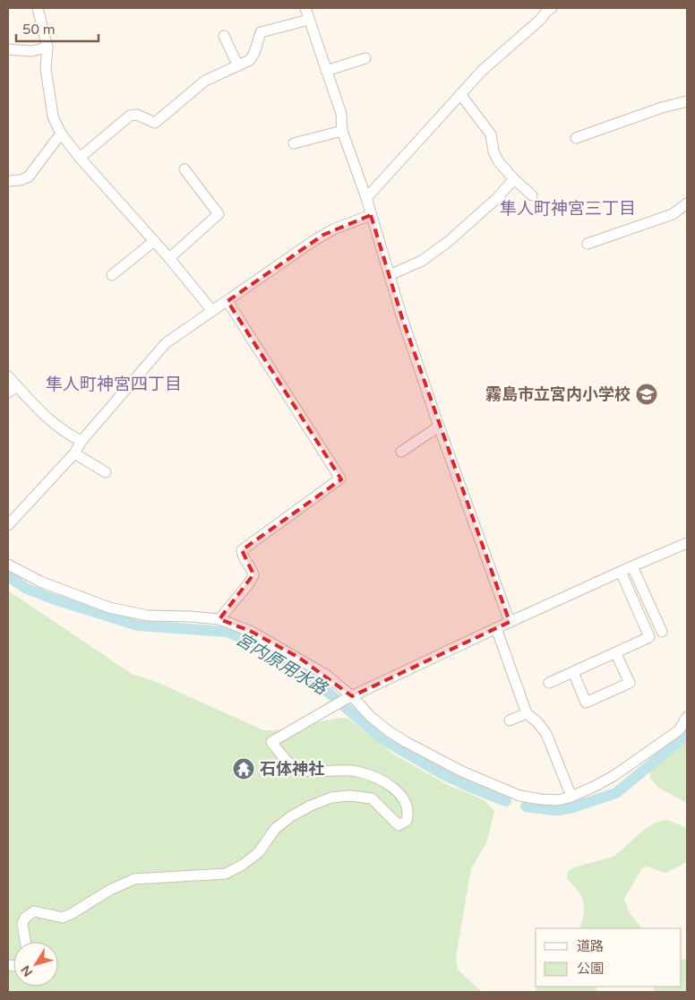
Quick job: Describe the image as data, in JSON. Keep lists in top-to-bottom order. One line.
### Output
{"districts":["隼人町神宮三丁目","隼人町神宮四丁目"],"water":["宮内原用水路"],"places":{"school or university":["霧島市立宮内小学校"],"temple":["石体神社"]},"legend":["道路","公園"],"scale_bar":"50 m","north":"bottom left"}
